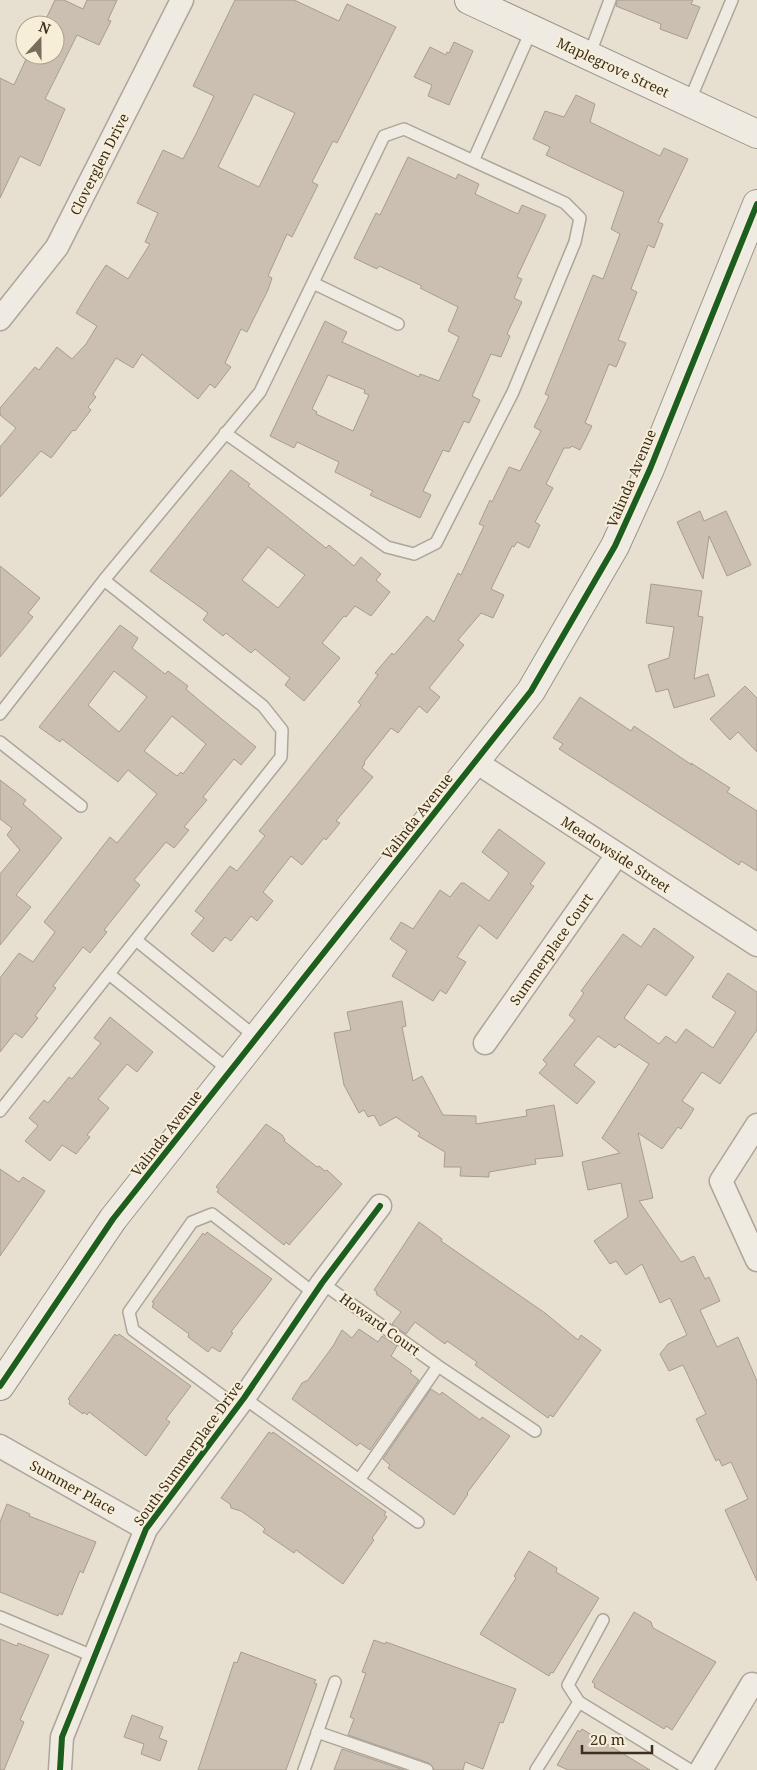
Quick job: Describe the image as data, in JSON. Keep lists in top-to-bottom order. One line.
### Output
{"streets":{"main road":["Maplegrove Street","Valinda Avenue"],"street":["Cloverglen Drive","Meadowside Street","Summerplace Court","South Summerplace Drive","Summer Place"],"lane":["Howard Court"]},"crossings":[["Valinda Avenue","Meadowside Street"],["Meadowside Street","Summerplace Court"],["Howard Court","South Summerplace Drive"],["South Summerplace Drive","Summer Place"]],"scale_bar":"20 m","north":"top"}
